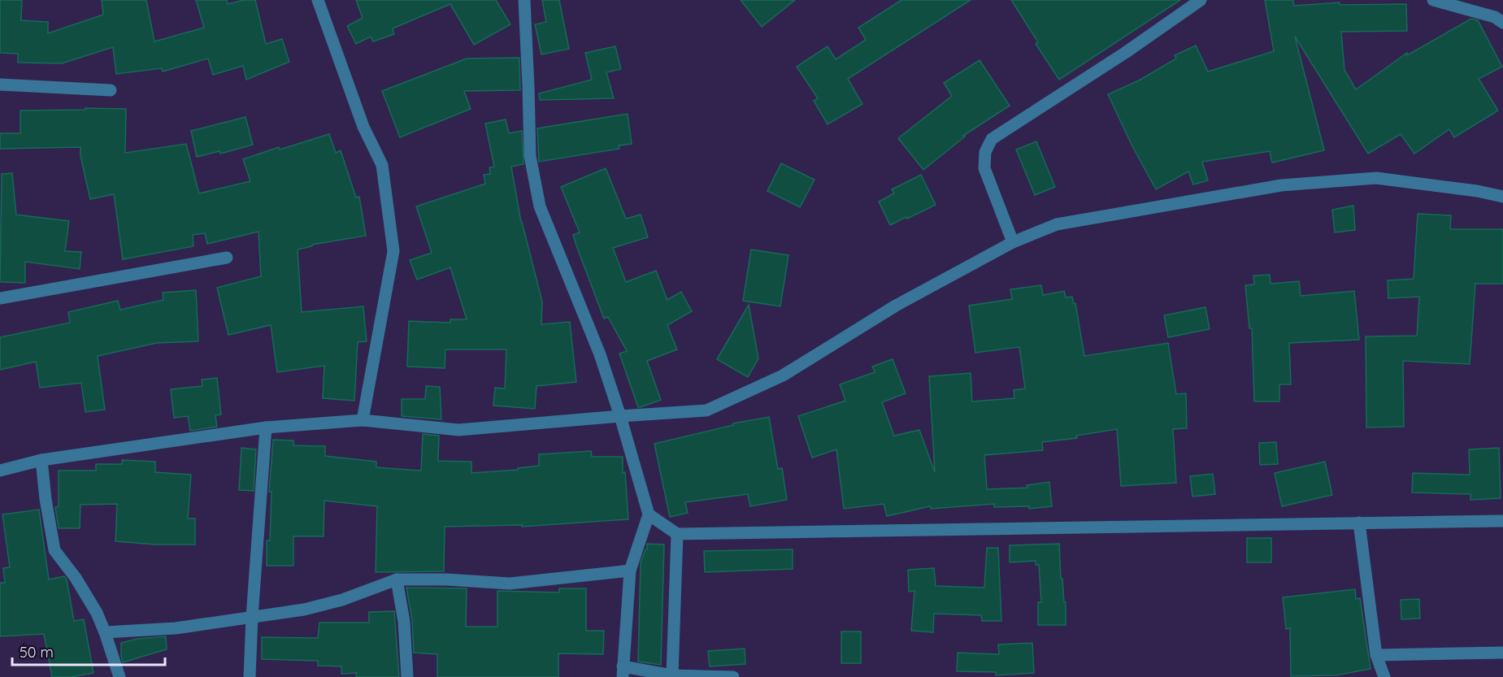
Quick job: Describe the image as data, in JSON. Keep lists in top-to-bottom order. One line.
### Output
{"scale_bar":"50 m"}
